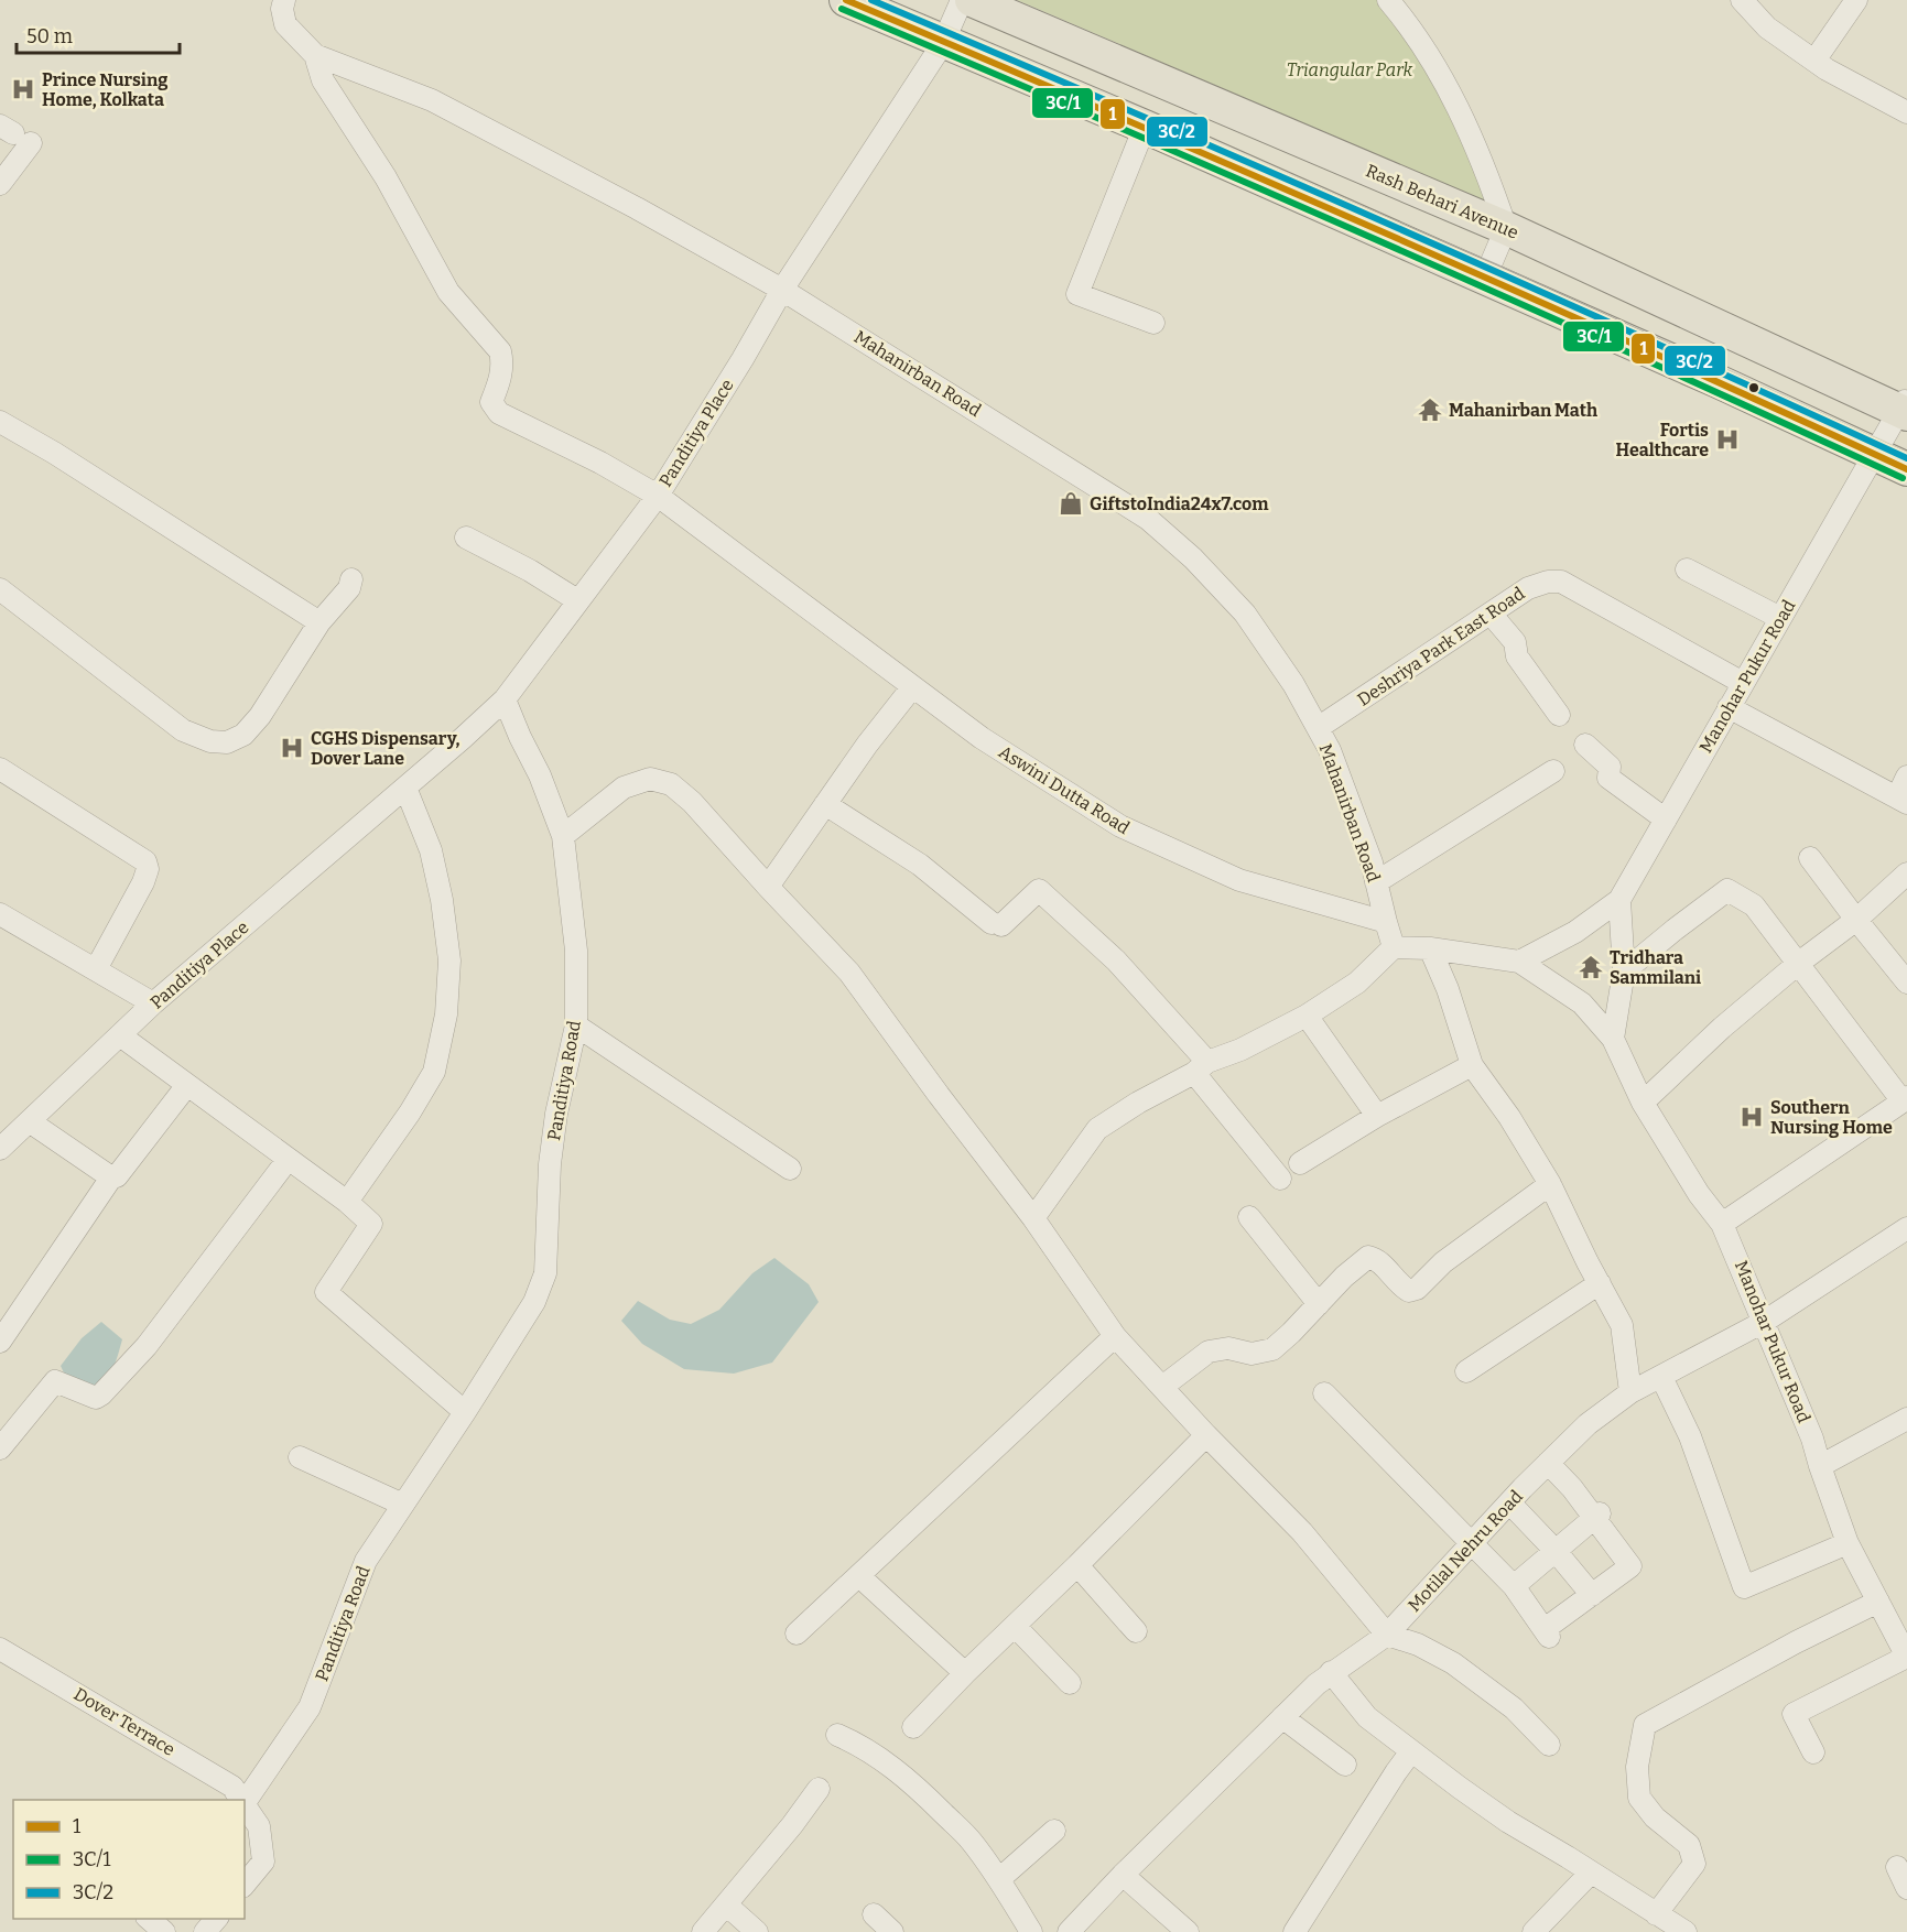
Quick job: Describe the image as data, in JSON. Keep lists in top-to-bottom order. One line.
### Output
{"streets":{"main road":["Rash Behari Avenue"],"street":["Mahanirban Road","Panditiya Place","Deshriya Park East Road","Manohar Pukur Road","Aswini Dutta Road","Panditiya Road","Motilal Nehru Road","Dover Terrace"]},"crossings":[["Rash Behari Avenue","Manohar Pukur Road"],["Mahanirban Road","Panditiya Place"],["Mahanirban Road","Deshriya Park East Road"],["Mahanirban Road","Aswini Dutta Road"],["Panditiya Place","Aswini Dutta Road"],["Panditiya Place","Panditiya Road"],["Deshriya Park East Road","Manohar Pukur Road"],["Manohar Pukur Road","Motilal Nehru Road"]],"parks":["Triangular Park"],"places":{"hospital":["Prince Nursing Home, Kolkata","Fortis Healthcare","CGHS Dispensary, Dover Lane","Southern Nursing Home"],"temple":["Mahanirban Math","Tridhara Sammilani"],"shop":["GiftstoIndia24x7.com"]},"lines":["transit line 1","transit line 3C/2","transit line 3C/1"],"legend":["1","3C/1","3C/2"],"scale_bar":"50 m"}
